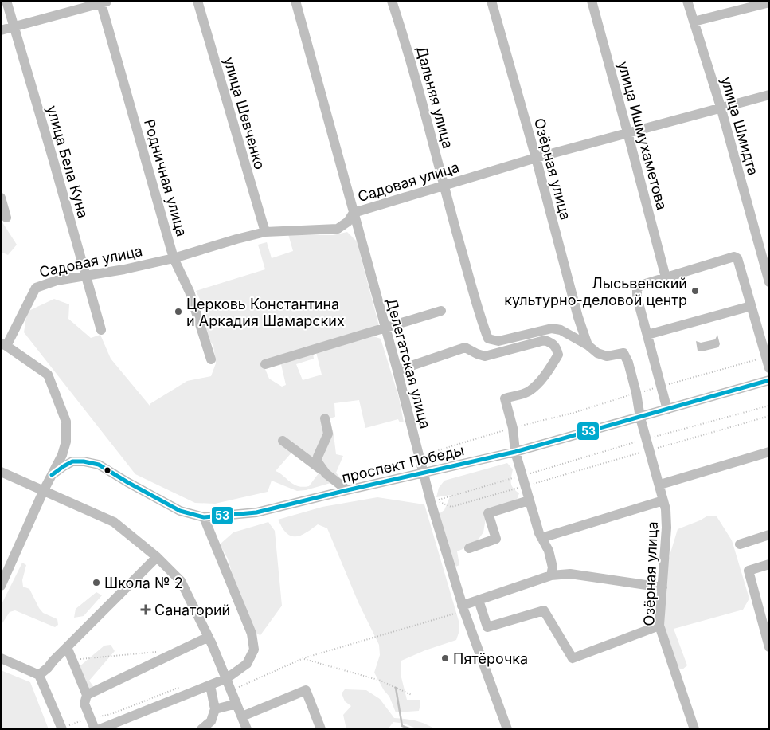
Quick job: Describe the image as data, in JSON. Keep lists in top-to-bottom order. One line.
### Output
{"streets":{"street":["Дальняя улица","улица Шевченко","улица Шмидта","улица Ишмухаметова","улица Бела Куна","Озёрная улица","Родничная улица","Садовая улица","Делегатская улица","проспект Победы"]},"crossings":[["Дальняя улица","Озёрная улица"],["Дальняя улица","Садовая улица"],["улица Шевченко","Садовая улица"],["улица Шмидта","Садовая улица"],["улица Ишмухаметова","Садовая улица"],["улица Бела Куна","Садовая улица"],["Озёрная улица","Садовая улица"],["Озёрная улица","проспект Победы"],["Родничная улица","Садовая улица"],["Садовая улица","Делегатская улица"],["Делегатская улица","проспект Победы"]],"places":{"other":["Лысьвенский культурно-деловой центр","Церковь Константина и Аркадия Шамарских","Школа № 2","Пятёрочка"],"health":["Санаторий"]},"lines":["transit line 53"]}
